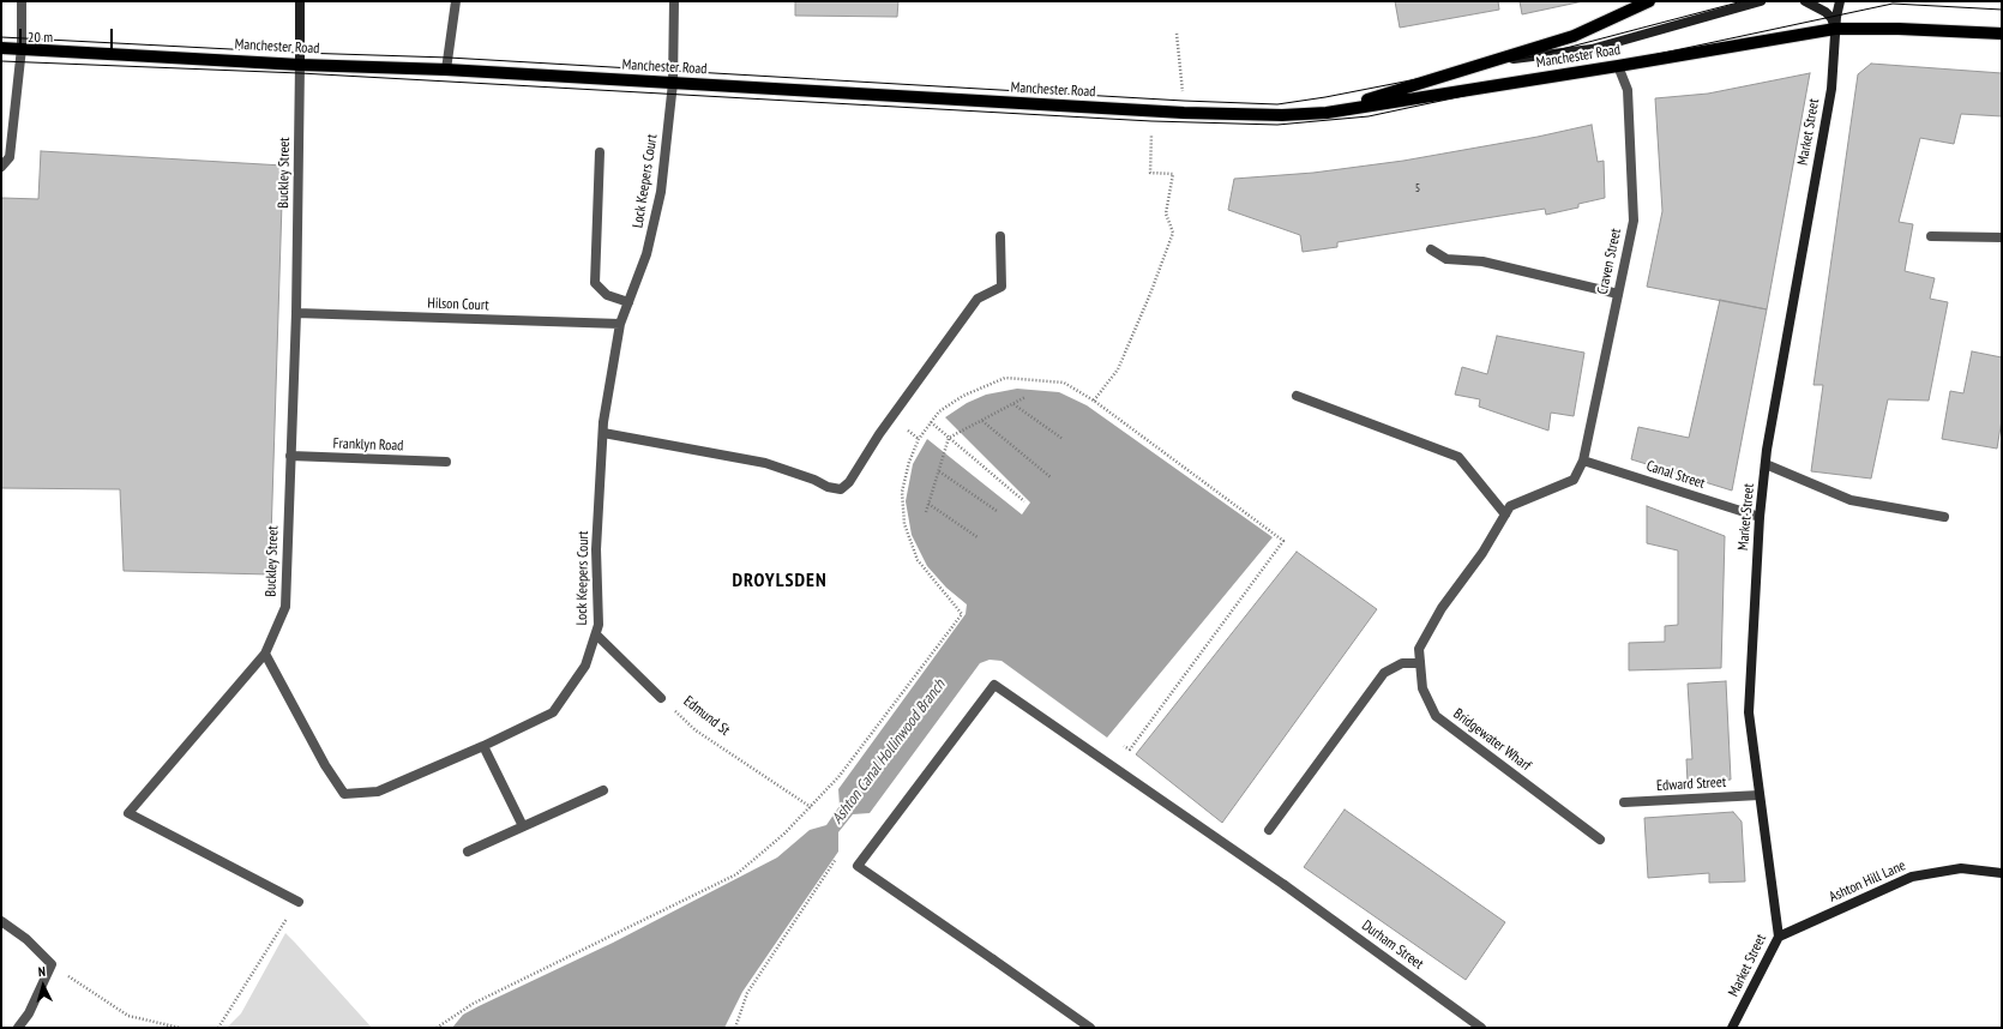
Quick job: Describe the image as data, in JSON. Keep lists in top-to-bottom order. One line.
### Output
{"streets":{"main road":["Manchester Road"],"street":["Market Street","Buckley Street","Lock Keepers Court","Craven Street","Hilson Court","Franklyn Road","Canal Street","Edmund St","Bridgewater Wharf","Edward Street","Ashton Hill Lane","Durham Street"]},"crossings":[["Manchester Road","Market Street"],["Manchester Road","Buckley Street"],["Manchester Road","Lock Keepers Court"],["Manchester Road","Craven Street"],["Market Street","Canal Street"],["Market Street","Edward Street"],["Market Street","Ashton Hill Lane"],["Buckley Street","Lock Keepers Court"],["Buckley Street","Hilson Court"],["Buckley Street","Franklyn Road"],["Lock Keepers Court","Hilson Court"],["Lock Keepers Court","Edmund St"],["Craven Street","Canal Street"],["Craven Street","Bridgewater Wharf"],["Canal Street","Bridgewater Wharf"]],"districts":["DROYLSDEN"],"water":["Ashton Canal Hollinwood Branch"],"house_numbers":["5"],"scale_bar":"20 m","north":"top"}
